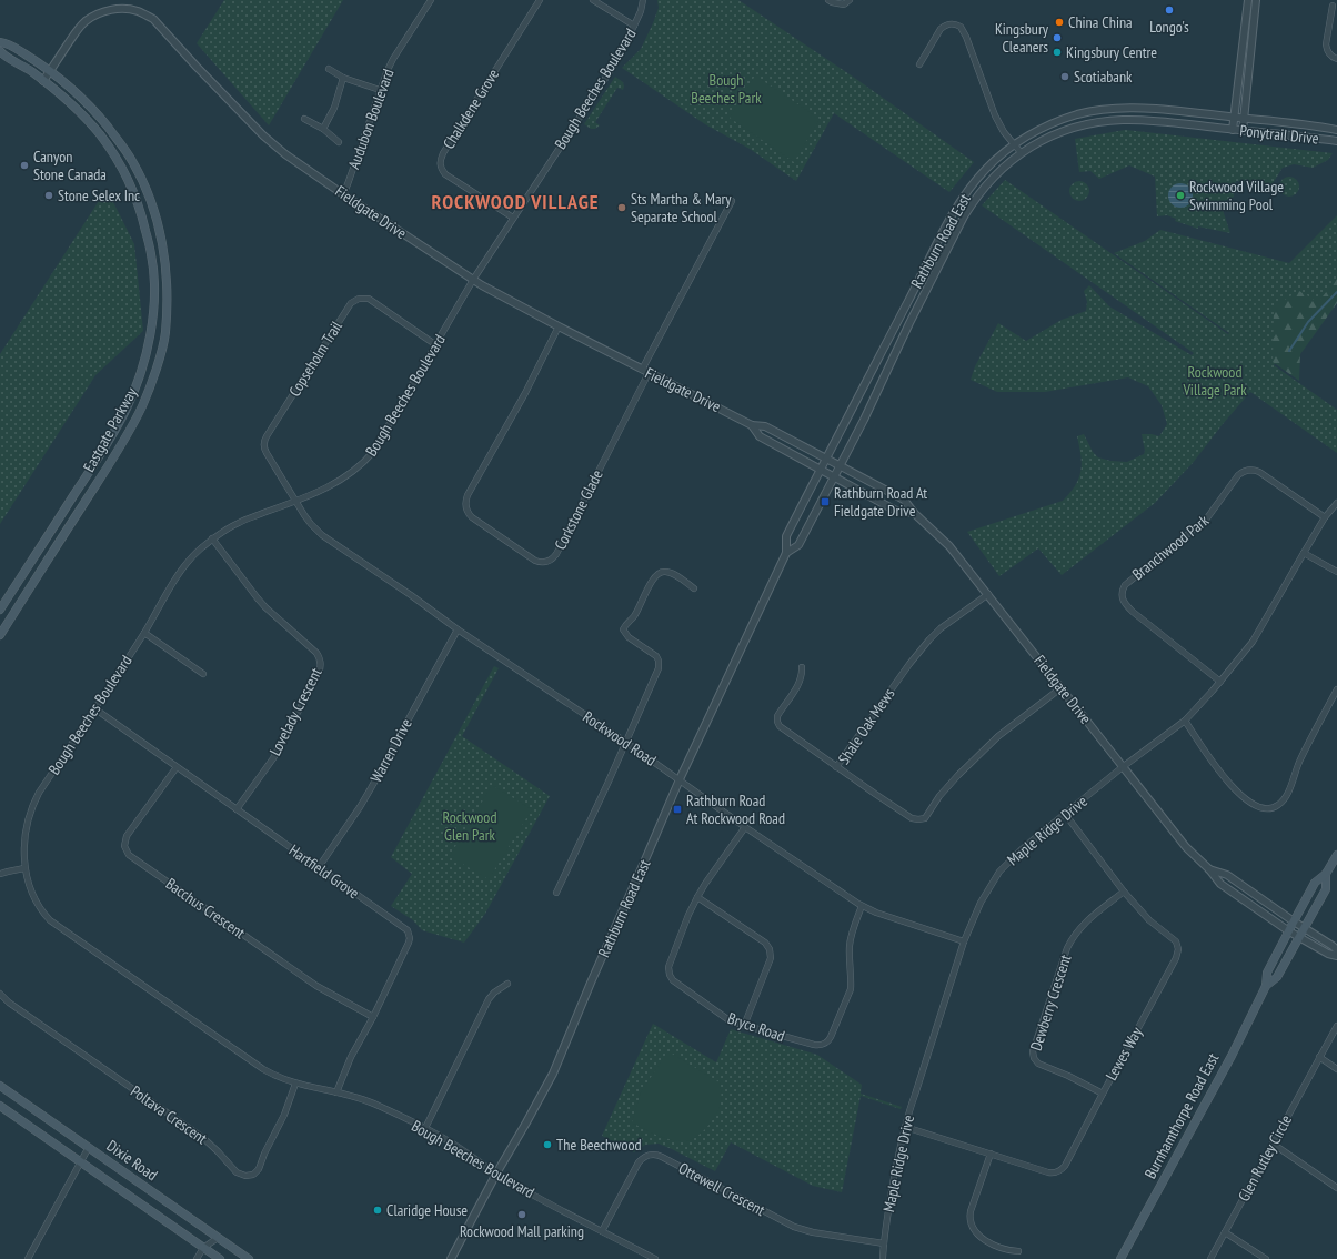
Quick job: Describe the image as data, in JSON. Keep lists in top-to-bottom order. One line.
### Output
{"streets":{"main road":["Eastgate Parkway","Burnhamthorpe Road East","Dixie Road"],"street":["Bough Beeches Boulevard","Chalkdene Grove","Audubon Boulevard","Ponytrail Drive","Fieldgate Drive","Rathburn Road East","Copseholm Trail","Corkstone Glade","Branchwood Park","Lovelady Crescent","Shale Oak Mews","Rockwood Road","Warren Drive","Maple Ridge Drive","Hartfield Grove","Bacchus Crescent","Dewberry Crescent","Bryce Road","Lewes Way","Poltava Crescent","Glen Rutley Circle","Ottewell Crescent"]},"crossings":[["Bough Beeches Boulevard","Chalkdene Grove"],["Bough Beeches Boulevard","Fieldgate Drive"],["Bough Beeches Boulevard","Rathburn Road East"],["Bough Beeches Boulevard","Copseholm Trail"],["Bough Beeches Boulevard","Lovelady Crescent"],["Bough Beeches Boulevard","Rockwood Road"],["Bough Beeches Boulevard","Hartfield Grove"],["Bough Beeches Boulevard","Poltava Crescent"],["Bough Beeches Boulevard","Ottewell Crescent"],["Audubon Boulevard","Fieldgate Drive"],["Ponytrail Drive","Rathburn Road East"],["Fieldgate Drive","Rathburn Road East"],["Fieldgate Drive","Eastgate Parkway"],["Fieldgate Drive","Corkstone Glade"],["Fieldgate Drive","Shale Oak Mews"],["Fieldgate Drive","Maple Ridge Drive"],["Fieldgate Drive","Burnhamthorpe Road East"],["Rathburn Road East","Rockwood Road"],["Copseholm Trail","Rockwood Road"],["Branchwood Park","Maple Ridge Drive"],["Lovelady Crescent","Hartfield Grove"],["Rockwood Road","Warren Drive"],["Rockwood Road","Maple Ridge Drive"],["Rockwood Road","Bryce Road"],["Warren Drive","Hartfield Grove"],["Maple Ridge Drive","Lewes Way"],["Maple Ridge Drive","Ottewell Crescent"],["Hartfield Grove","Bacchus Crescent"],["Dewberry Crescent","Lewes Way"]],"districts":["ROCKWOOD VILLAGE"],"parks":["Bough Beeches Park","Rockwood Village Park","Rockwood Glen Park"],"places":{"other":["Longo's","China China","Kingsbury Cleaners","Kingsbury Centre","Scotiabank","Canyon Stone Canada","Stone Selex Inc","Rockwood Village Swimming Pool","Sts Martha & Mary Separate School","The Beechwood","Claridge House","Rockwood Mall parking"],"transit":["Rathburn Road At Fieldgate Drive","Rathburn Road At Rockwood Road"]}}
